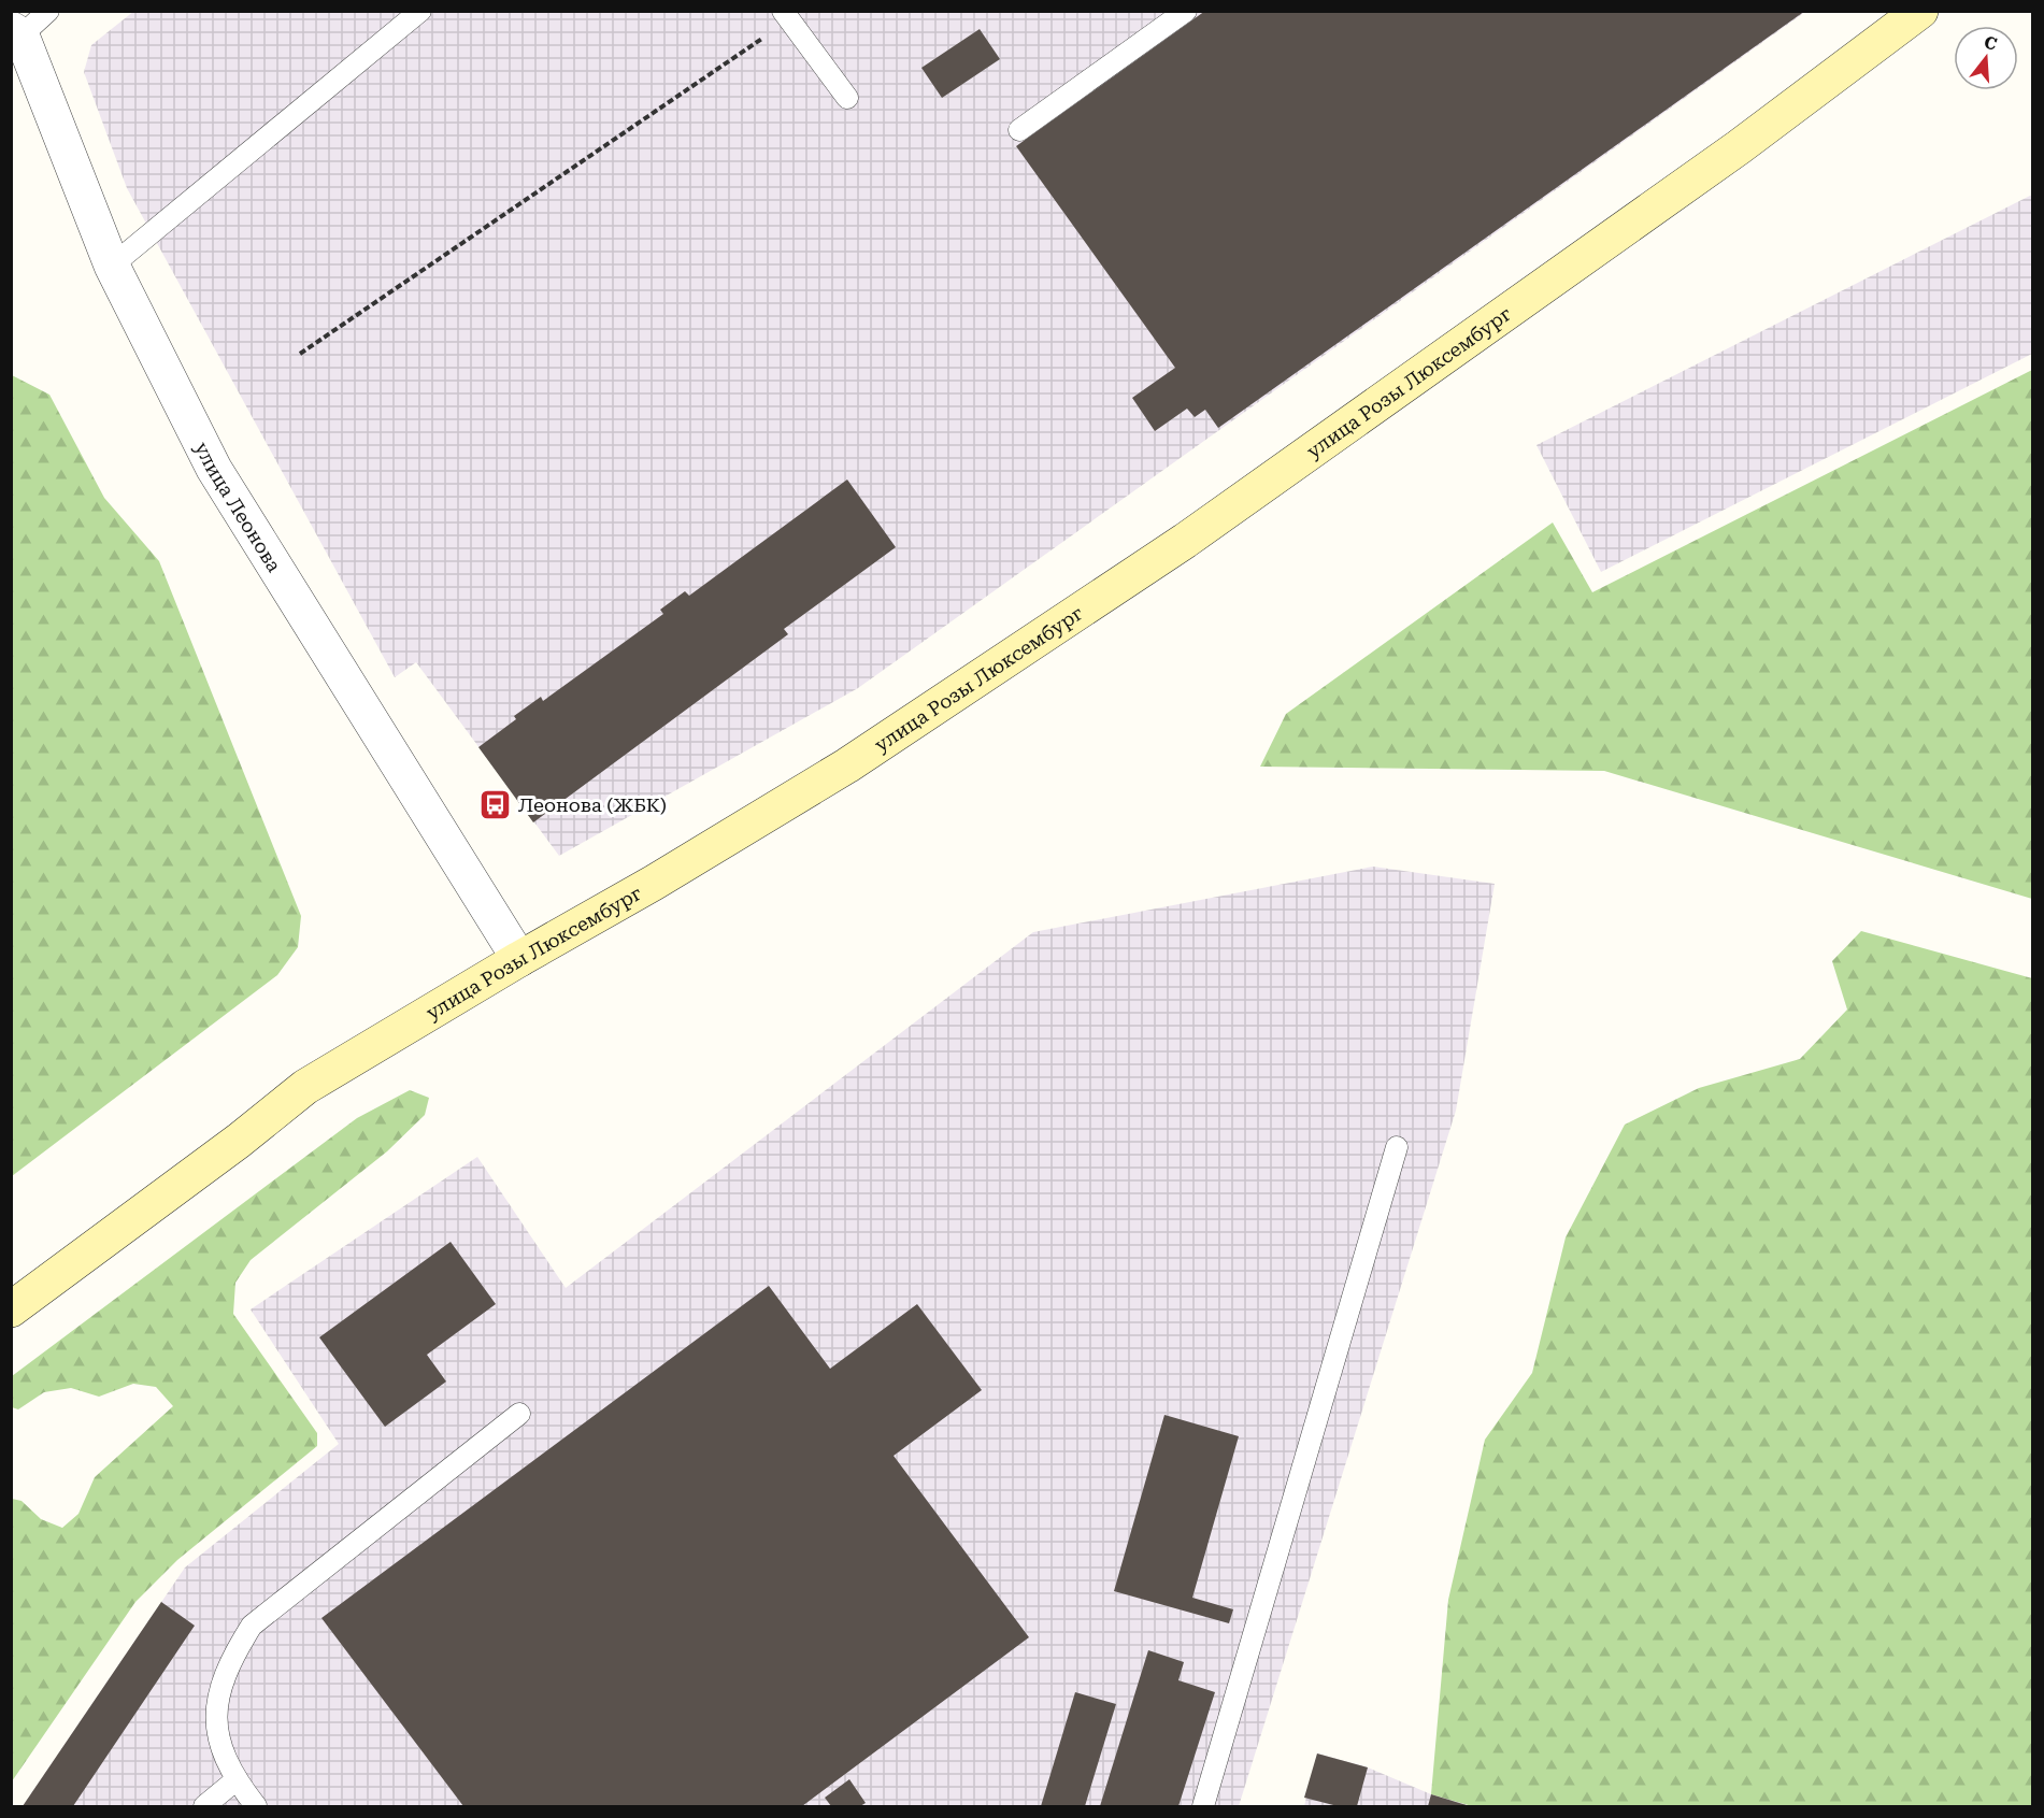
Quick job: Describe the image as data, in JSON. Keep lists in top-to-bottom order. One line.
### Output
{"streets":{"street":["улица Розы Люксембург","улица Леонова"]},"crossings":[["улица Розы Люксембург","улица Леонова"]],"places":{"bus stop":["Леонова (ЖБК)"]},"north":"top"}
